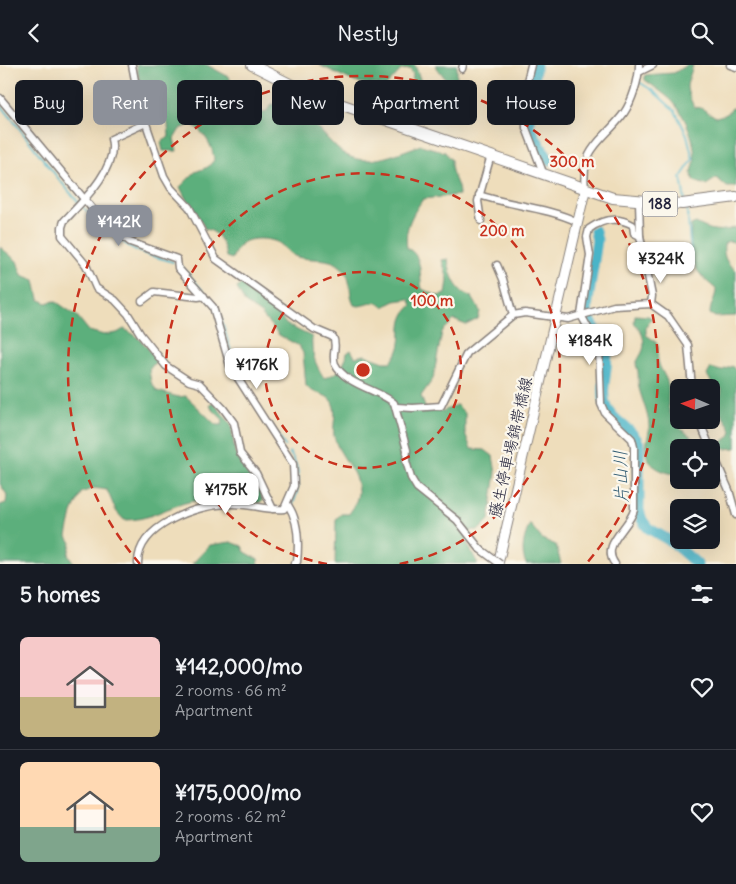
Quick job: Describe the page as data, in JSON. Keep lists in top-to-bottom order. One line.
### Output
{"streets":{"highway":["188"],"main road":["藤生停車場錦帯橋線"]},"crossings":[["188","藤生停車場錦帯橋線"]],"water":["片山川"],"north":"left","page":{"header":"Nestly","chip":["Buy","Rent","Filters","New","Apartment","House"],"price":["¥142K","¥324K","¥184K","¥176K","¥175K"],"heading":"5 homes","list":[{"name":"¥142,000/mo","note":"2 rooms · 66 m² · Apartment"},{"name":"¥175,000/mo","note":"2 rooms · 62 m² · Apartment"}]},"rings":["300 m","200 m","100 m"]}
